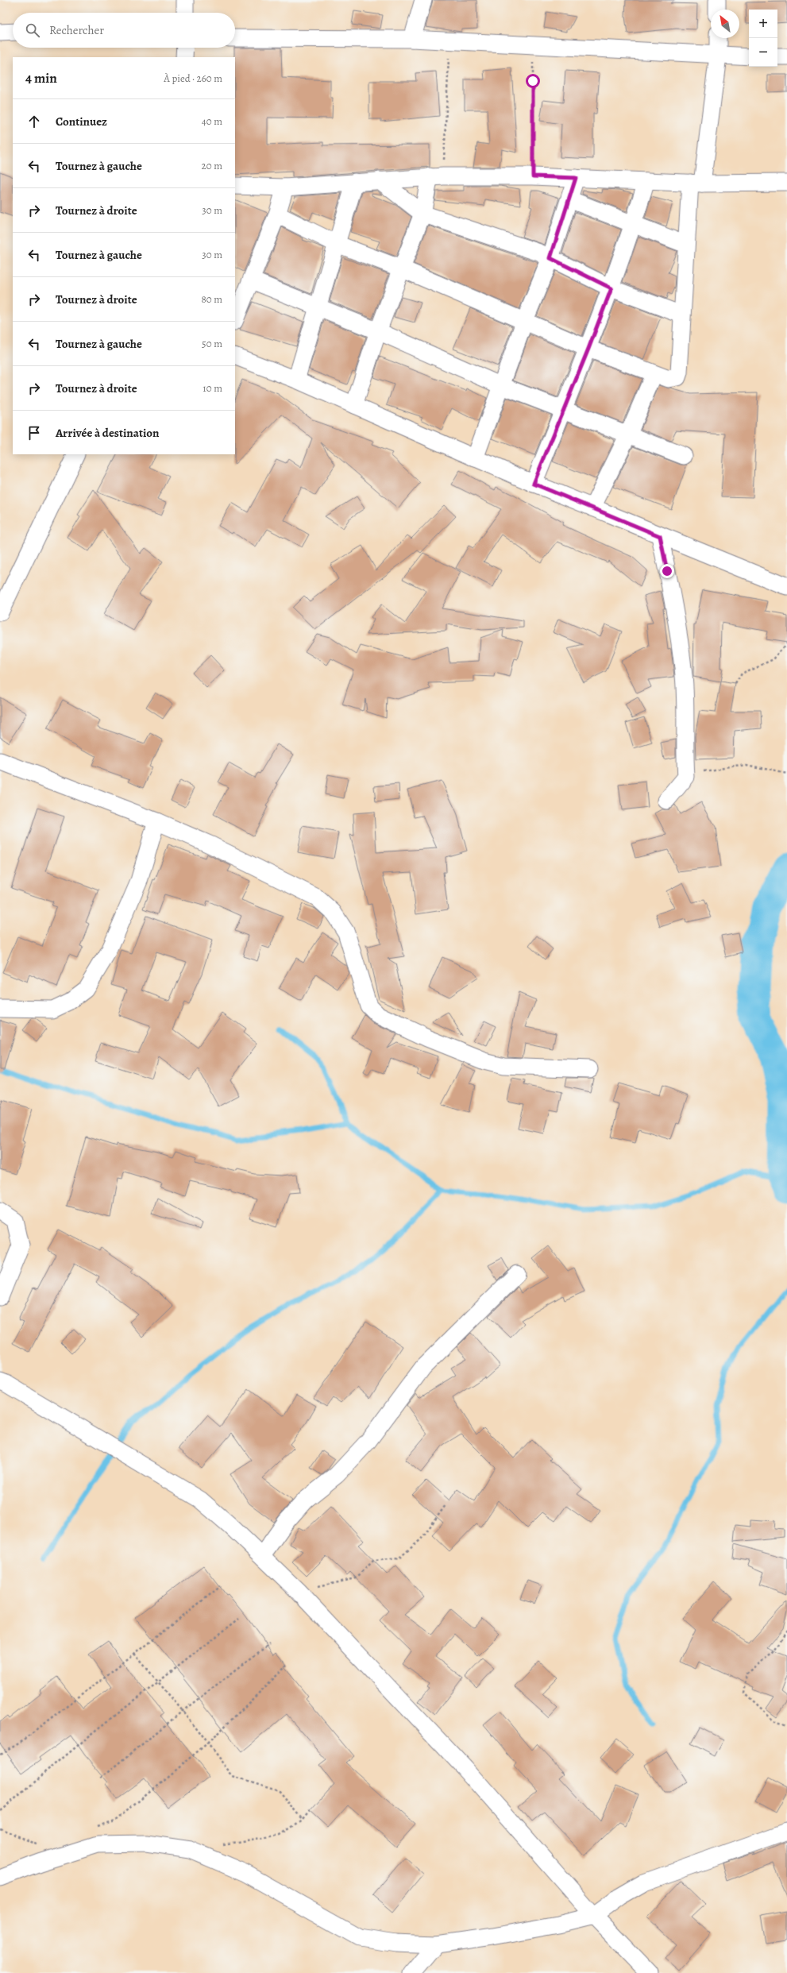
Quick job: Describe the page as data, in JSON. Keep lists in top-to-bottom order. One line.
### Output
{"north":"top left","page":{"map_buttons":["+","−"],"search":"Rechercher","heading":["4 min","À pied · 260 m"],"list":[["Continuez","40 m"],["Tournez à gauche","20 m"],["Tournez à droite","30 m"],["Tournez à gauche","30 m"],["Tournez à droite","80 m"],["Tournez à gauche","50 m"],["Tournez à droite","10 m"],"Arrivée à destination"]}}
